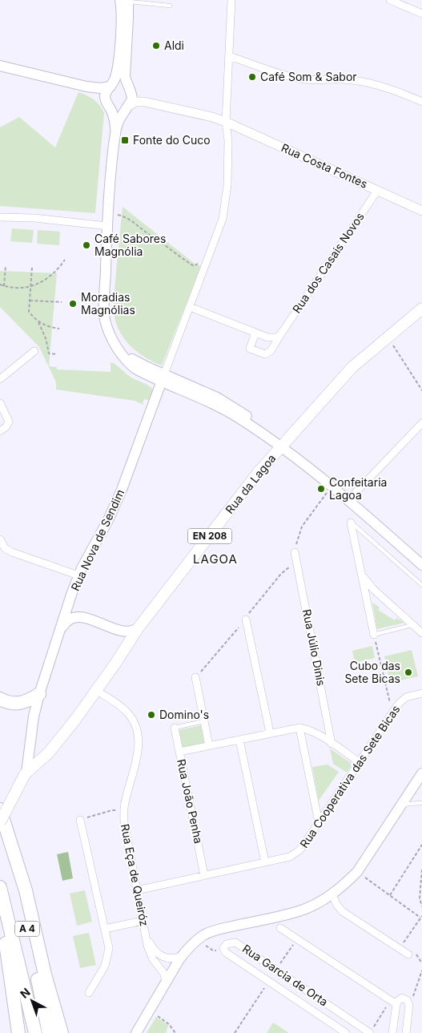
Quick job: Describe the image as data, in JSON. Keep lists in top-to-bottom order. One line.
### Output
{"streets":{"highway":["A 4"],"main road":["Rua da Lagoa","EN 208","Rua Nova de Sendim"],"street":["Rua Costa Fontes","Rua dos Casais Novos","Rua Júlio Dinis","Rua Cooperativa das Sete Bicas","Rua João Penha","Rua Eça de Queiróz","Rua Garcia de Orta"]},"crossings":[["Rua Costa Fontes","Rua dos Casais Novos"],["Rua Costa Fontes","Rua Nova de Sendim"],["Rua da Lagoa","EN 208"],["Rua da Lagoa","Rua Nova de Sendim"],["Rua da Lagoa","Rua Eça de Queiróz"],["EN 208","Rua Nova de Sendim"],["EN 208","A 4"],["Rua Cooperativa das Sete Bicas","Rua João Penha"],["Rua Cooperativa das Sete Bicas","Rua Eça de Queiróz"]],"districts":["LAGOA"],"places":{"other":["Aldi","Café Som & Sabor","Café Sabores Magnólia","Moradias Magnólias","Confeitaria Lagoa","Cubo das Sete Bicas","Domino's"],"transit":["Fonte do Cuco"]},"north":"top left"}
